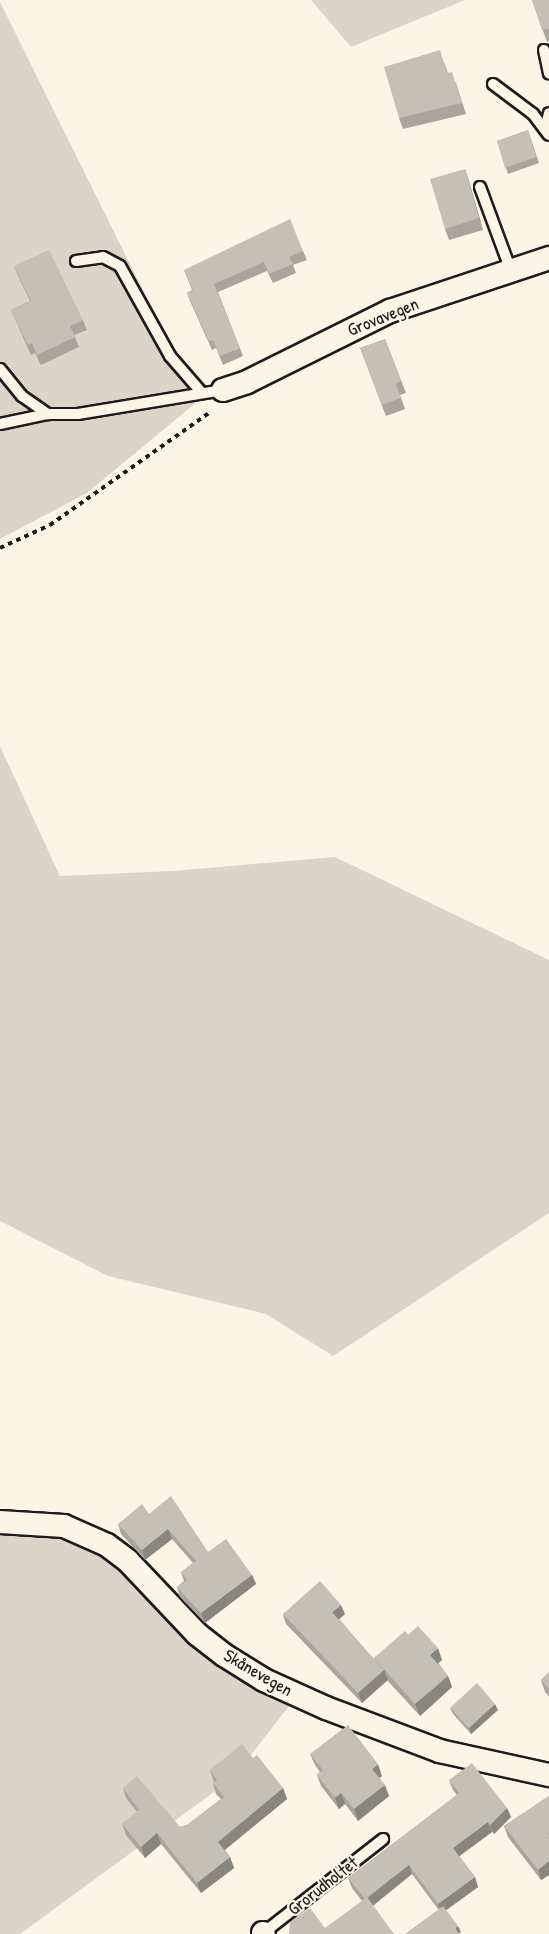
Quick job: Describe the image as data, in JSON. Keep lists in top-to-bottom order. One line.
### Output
{"streets":{"street":["Grovavegen","Skånevegen"],"lane":["Grorudholtet"]}}
